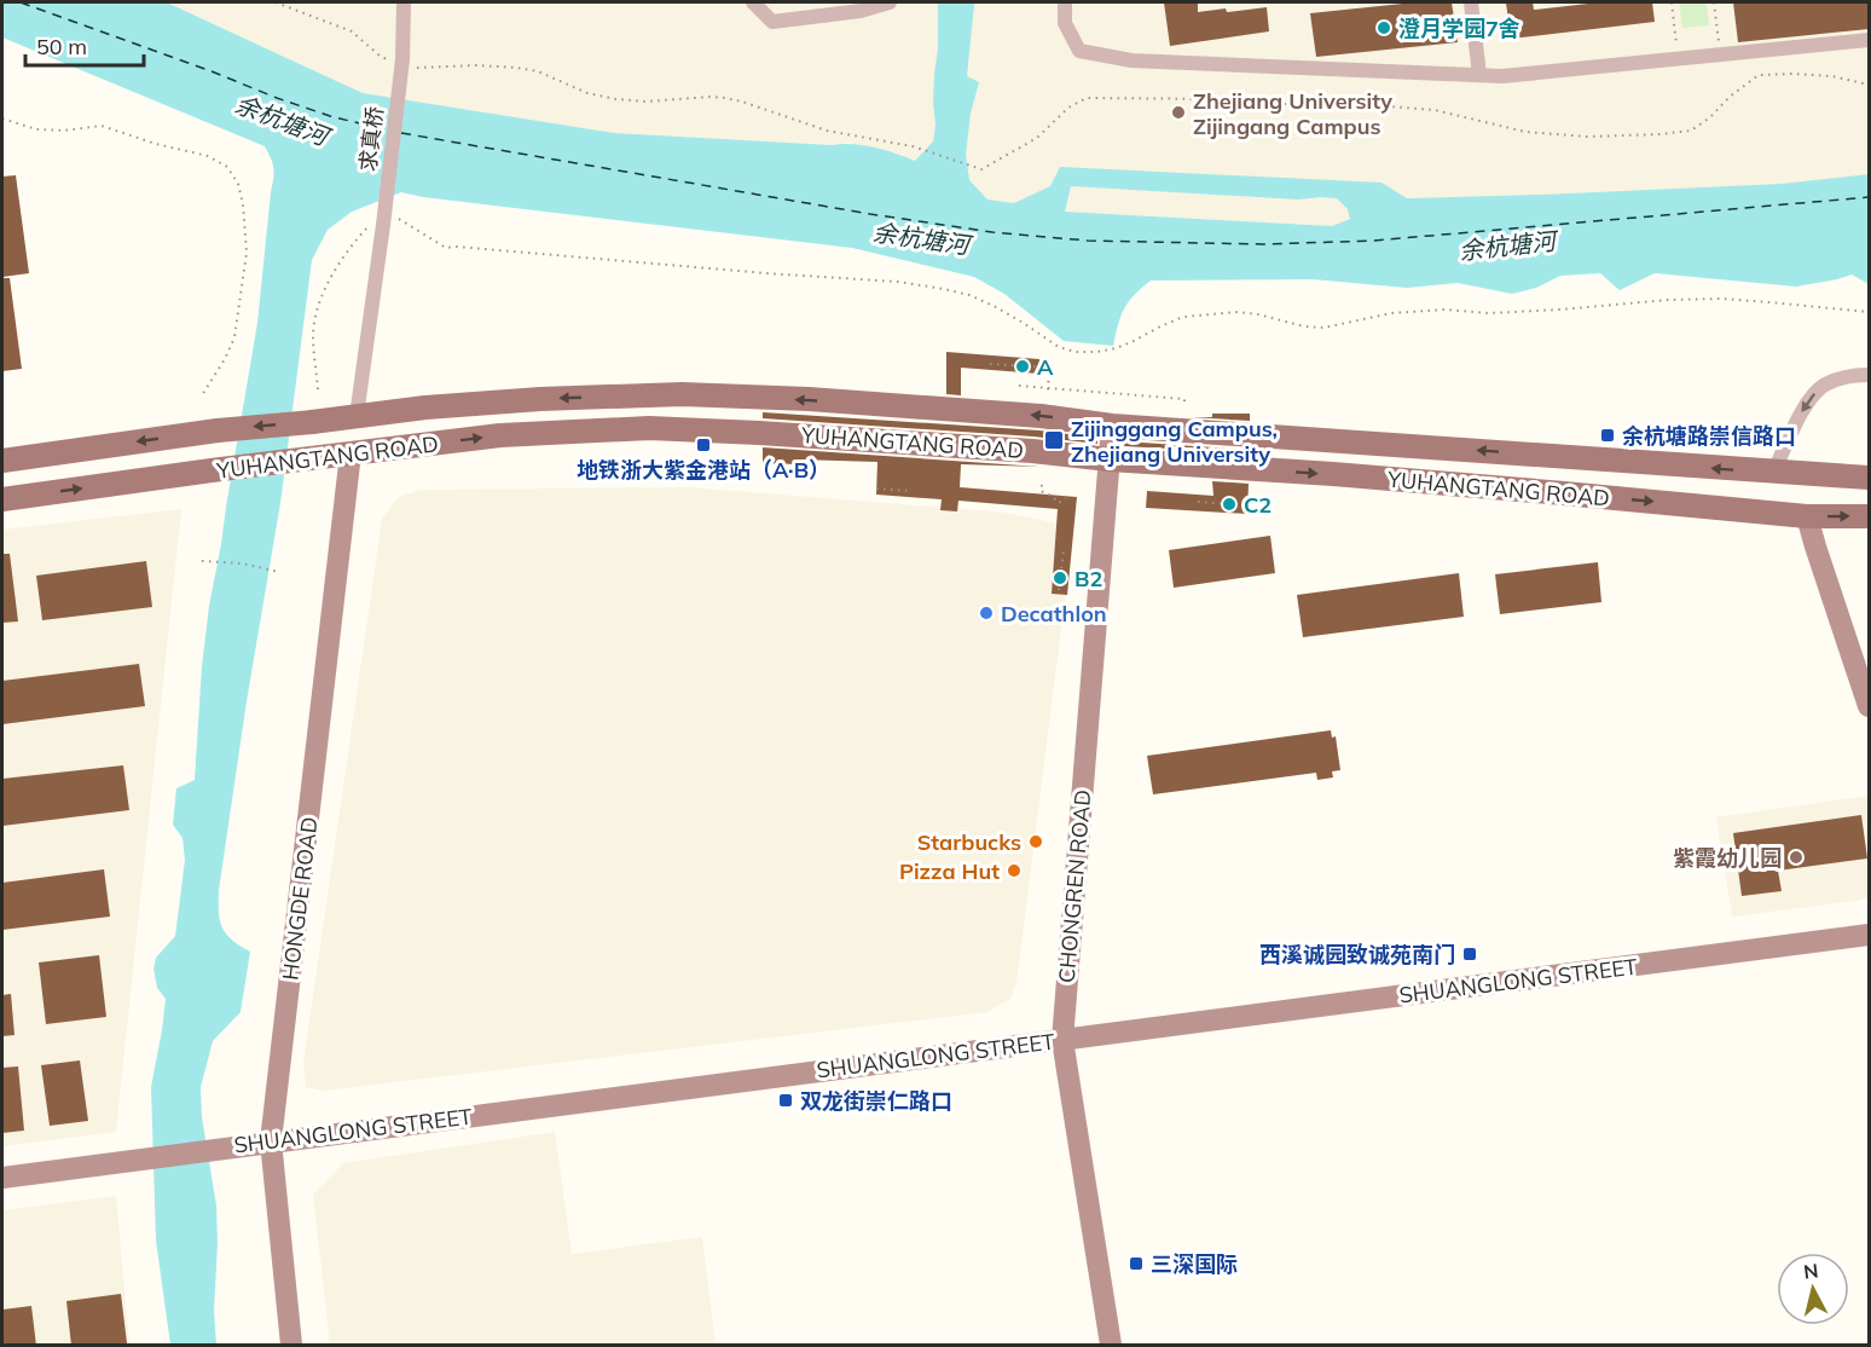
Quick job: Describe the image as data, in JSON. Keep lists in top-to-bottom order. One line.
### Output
{"streets":{"main road":["YUHANGTANG ROAD"],"street":["求真桥","CHONGREN ROAD","HONGDE ROAD","SHUANGLONG STREET"]},"crossings":[["求真桥","YUHANGTANG ROAD"],["YUHANGTANG ROAD","CHONGREN ROAD"],["YUHANGTANG ROAD","HONGDE ROAD"],["CHONGREN ROAD","SHUANGLONG STREET"],["HONGDE ROAD","SHUANGLONG STREET"]],"water":["余杭塘河"],"places":{"other":["澄月学园7舍","Zhejiang University Zijingang Campus","A","C2","B2","Decathlon","Starbucks","紫霞幼儿园","Pizza Hut"],"transit":["余杭塘路崇信路口","Zijinggang Campus, Zhejiang University","地铁浙大紫金港站（A·B）","西溪诚园致诚苑南门","双龙街崇仁路口","三深国际"]},"scale_bar":"50 m","north":"top"}
